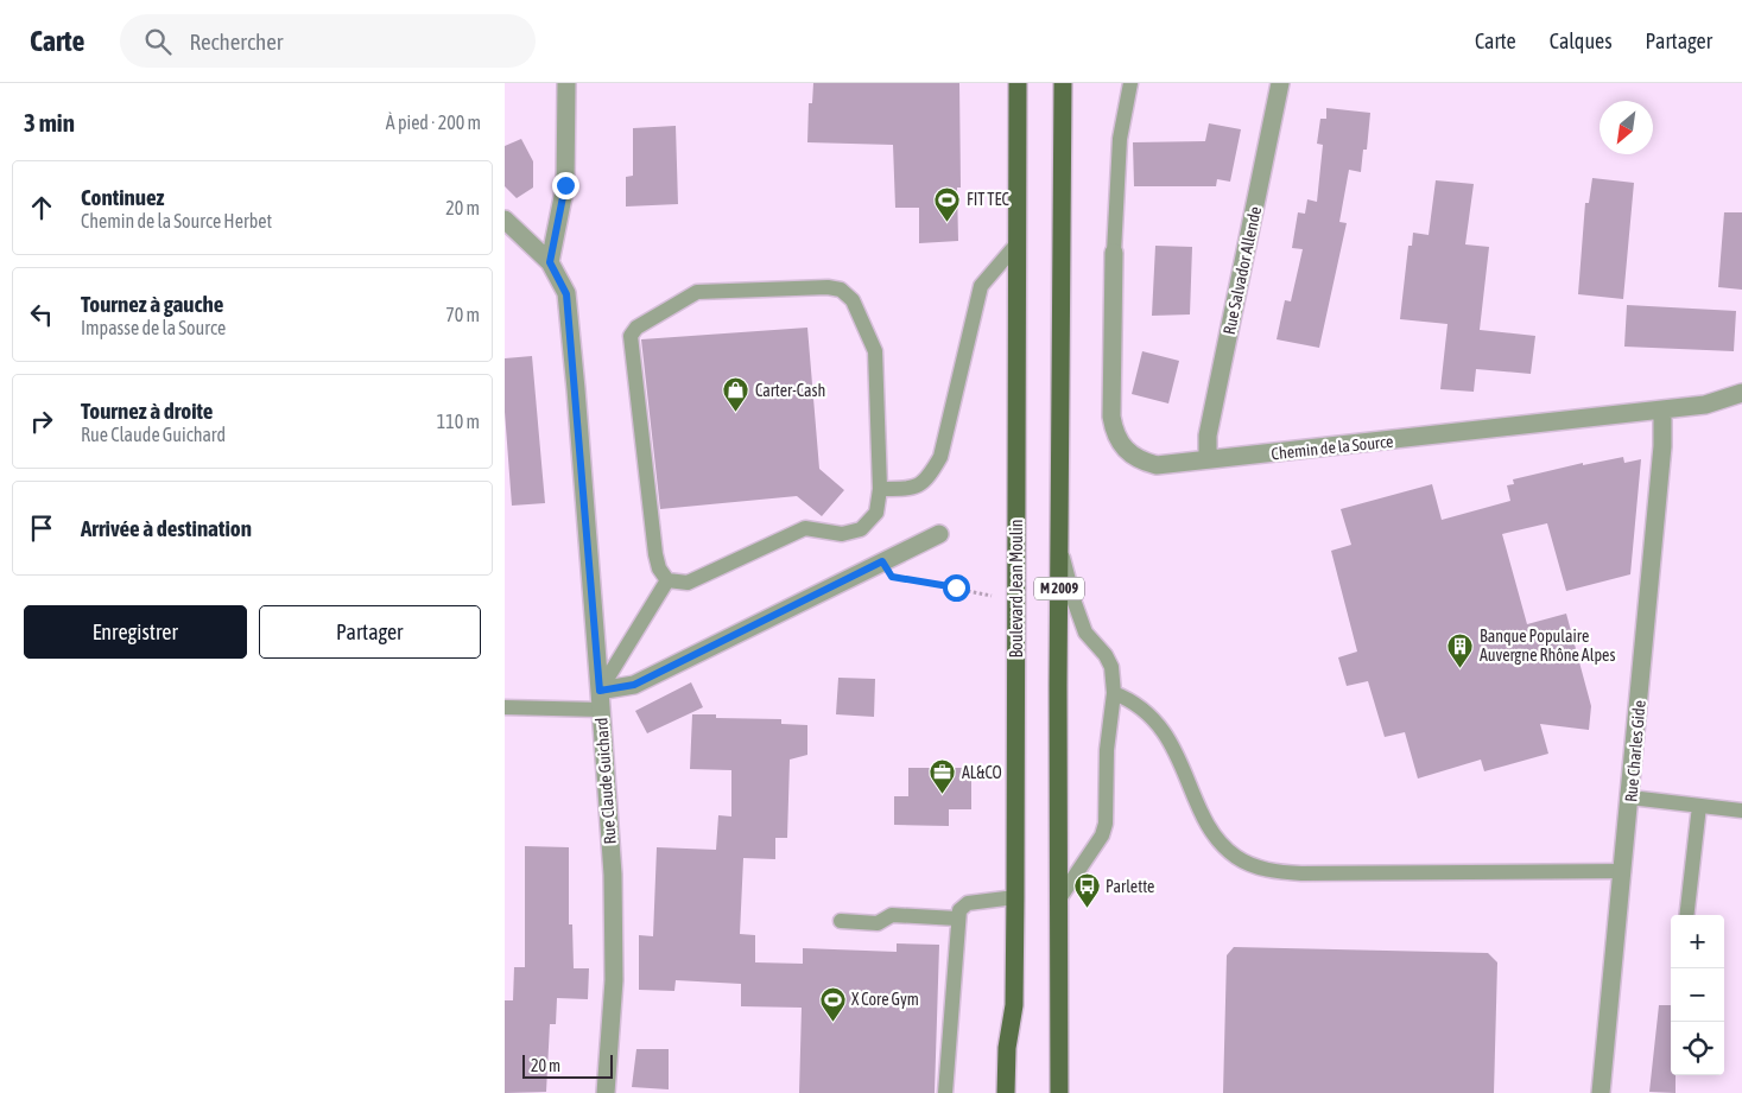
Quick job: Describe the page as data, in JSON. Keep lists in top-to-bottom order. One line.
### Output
{"streets":{"main road":["Boulevard Jean Moulin","M 2009"],"street":["Rue Salvador Allende","Chemin de la Source","Rue Charles Gide","Rue Claude Guichard"]},"crossings":[["Rue Salvador Allende","Chemin de la Source"],["Chemin de la Source","Rue Charles Gide"]],"places":{"sports":["FIT TEC","X Core Gym"],"shop":["Carter-Cash"],"building":["Banque Populaire Auvergne Rhône Alpes"],"office":["AL&CO"],"bus stop":["Parlette"]},"scale_bar":"20 m","north":"bottom left","page":{"header":"Carte","search":"Rechercher","nav":["Carte","Calques","Partager"],"heading":["3 min","À pied · 200 m"],"list":[["Continuez","Chemin de la Source Herbet","20 m"],["Tournez à gauche","Impasse de la Source","70 m"],["Tournez à droite","Rue Claude Guichard","110 m"],"Arrivée à destination"],"buttons":["Enregistrer","Partager"],"map_buttons":["+","−"],"scale":"20 m"}}
